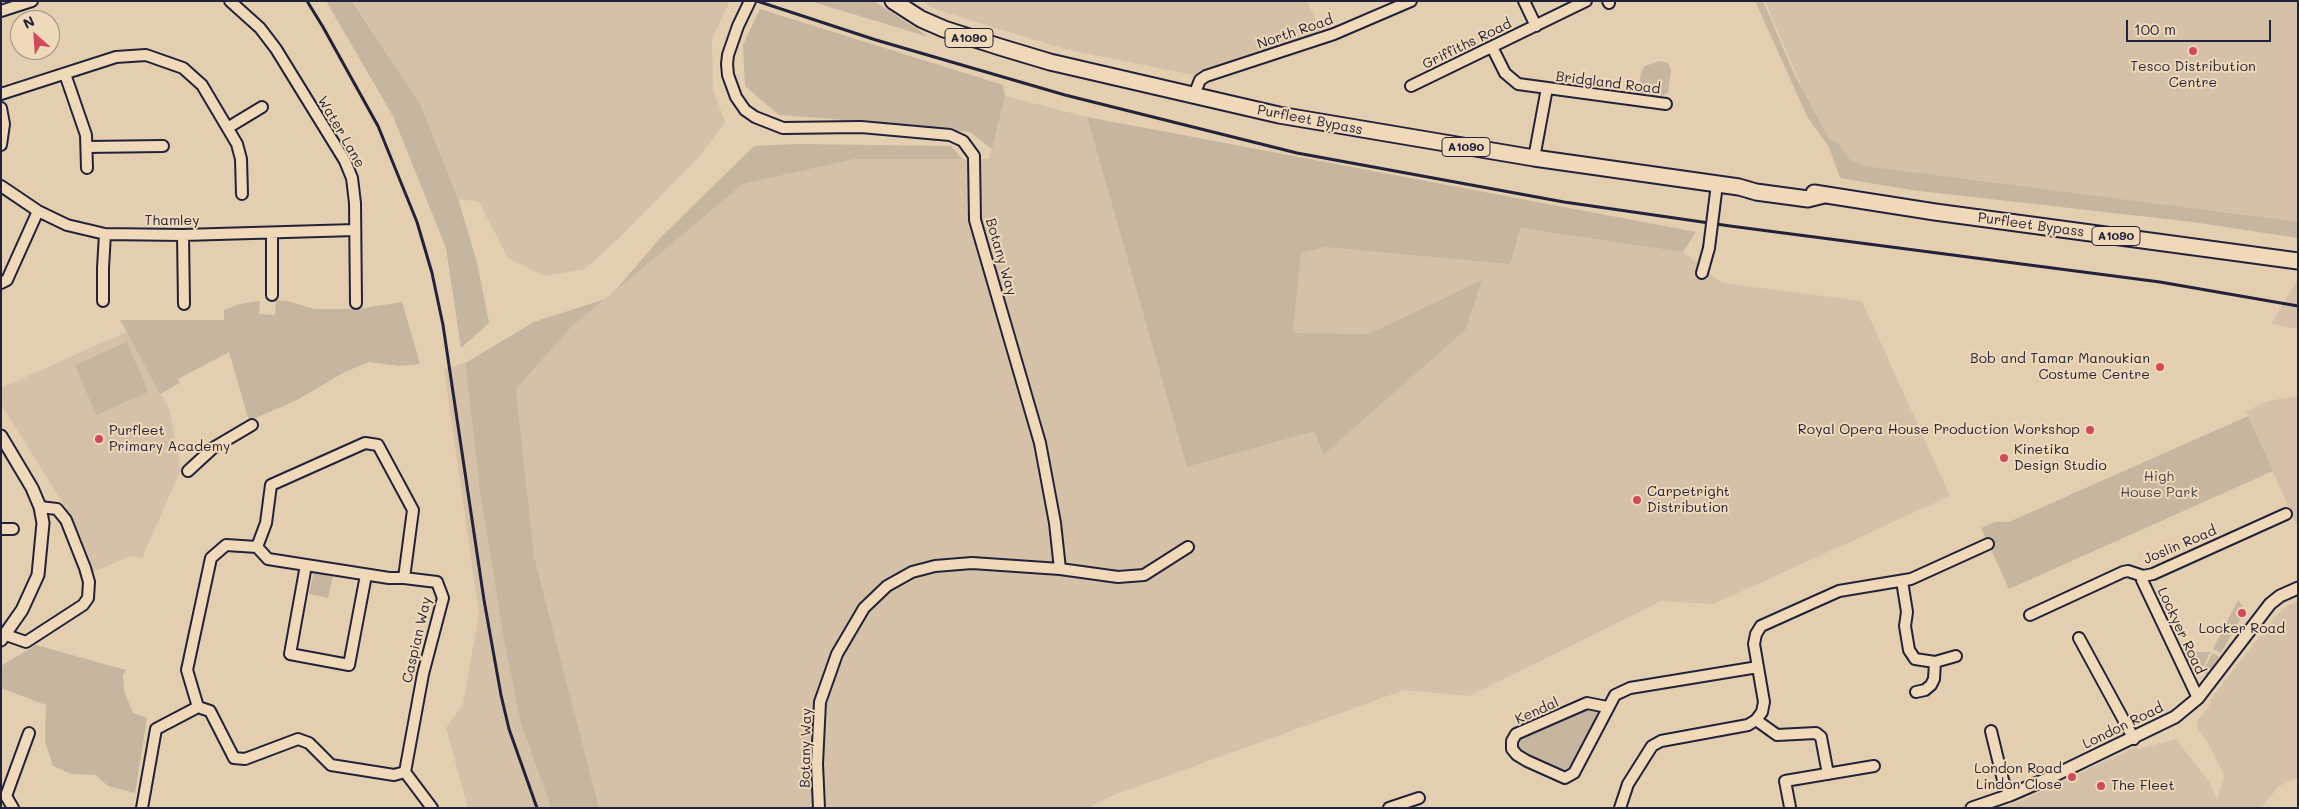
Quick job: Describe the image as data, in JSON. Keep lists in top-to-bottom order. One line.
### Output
{"streets":{"main road":["A1090","Purfleet Bypass"],"street":["North Road","Griffiths Road","Bridgland Road","Water Lane","Thamley","Botany Way","Joslin Road","Lockyer Road","Caspian Way","Kendal","London Road"]},"crossings":[["North Road","Purfleet Bypass"],["Griffiths Road","Bridgland Road"],["Bridgland Road","Purfleet Bypass"],["Water Lane","Thamley"],["Joslin Road","Lockyer Road"],["Lockyer Road","London Road"]],"parks":["High House Park"],"places":["Tesco Distribution Centre","Bob and Tamar Manoukian Costume Centre","Royal Opera House Production Workshop","Purfleet Primary Academy","Kinetika Design Studio","Carpetright Distribution","Locker Road","London Road Lindon Close","The Fleet"],"scale_bar":"100 m","north":"top left"}
